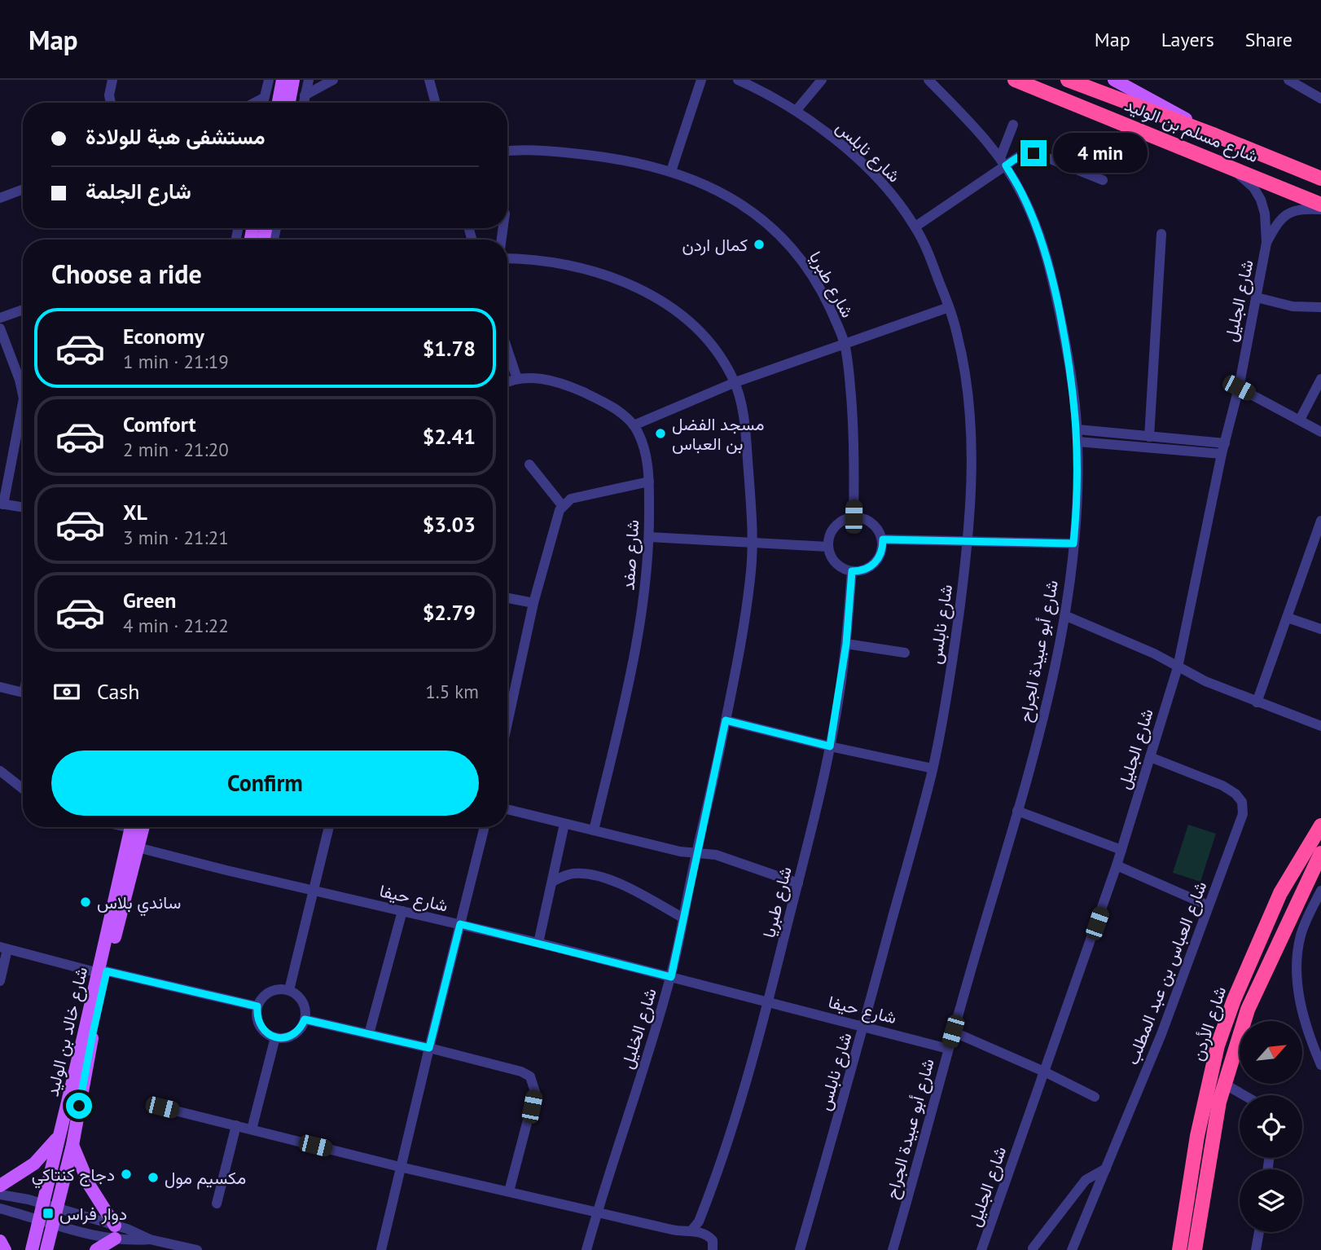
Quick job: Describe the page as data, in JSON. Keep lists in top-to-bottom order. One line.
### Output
{"streets":{"highway":["شارع مسلم بن الوليد","شارع الأردن"],"main road":["شارع خالد بن الوليد"],"street":["شارع نابلس","شارع طبريا","شارع الجليل","شارع صفد","شارع أبو عبيدة الجراح","شارع حيفا","شارع العباس بن عبد المطلب","شارع الخليل"]},"crossings":[["شارع مسلم بن الوليد","شارع الجليل"],["شارع نابلس","شارع حيفا"],["شارع طبريا","شارع حيفا"],["شارع الجليل","شارع العباس بن عبد المطلب"],["شارع أبو عبيدة الجراح","شارع حيفا"],["شارع حيفا","شارع الخليل"],["شارع حيفا","شارع خالد بن الوليد"]],"places":{"other":["كمال اردن","مسجد الفضل بن العباس","ساندي بلاس","دجاج كنتاكي","مكسيم مول"],"transit":["دوار فراس"]},"north":"top right","page":{"header":"Map","nav":["Map","Layers","Share"],"banner":["مستشفى هبة للولادة","شارع الجلمة"],"bubble":"4 min","heading":"Choose a ride","list":[{"name":"Economy","note":"1 min · 21:19","value":"$1.78"},{"name":"Comfort","note":"2 min · 21:20","value":"$2.41"},{"name":"XL","note":"3 min · 21:21","value":"$3.03"},{"name":"Green","note":"4 min · 21:22","value":"$2.79"}],"pay":["Cash","1.5 km"],"buttons":"Confirm"}}
